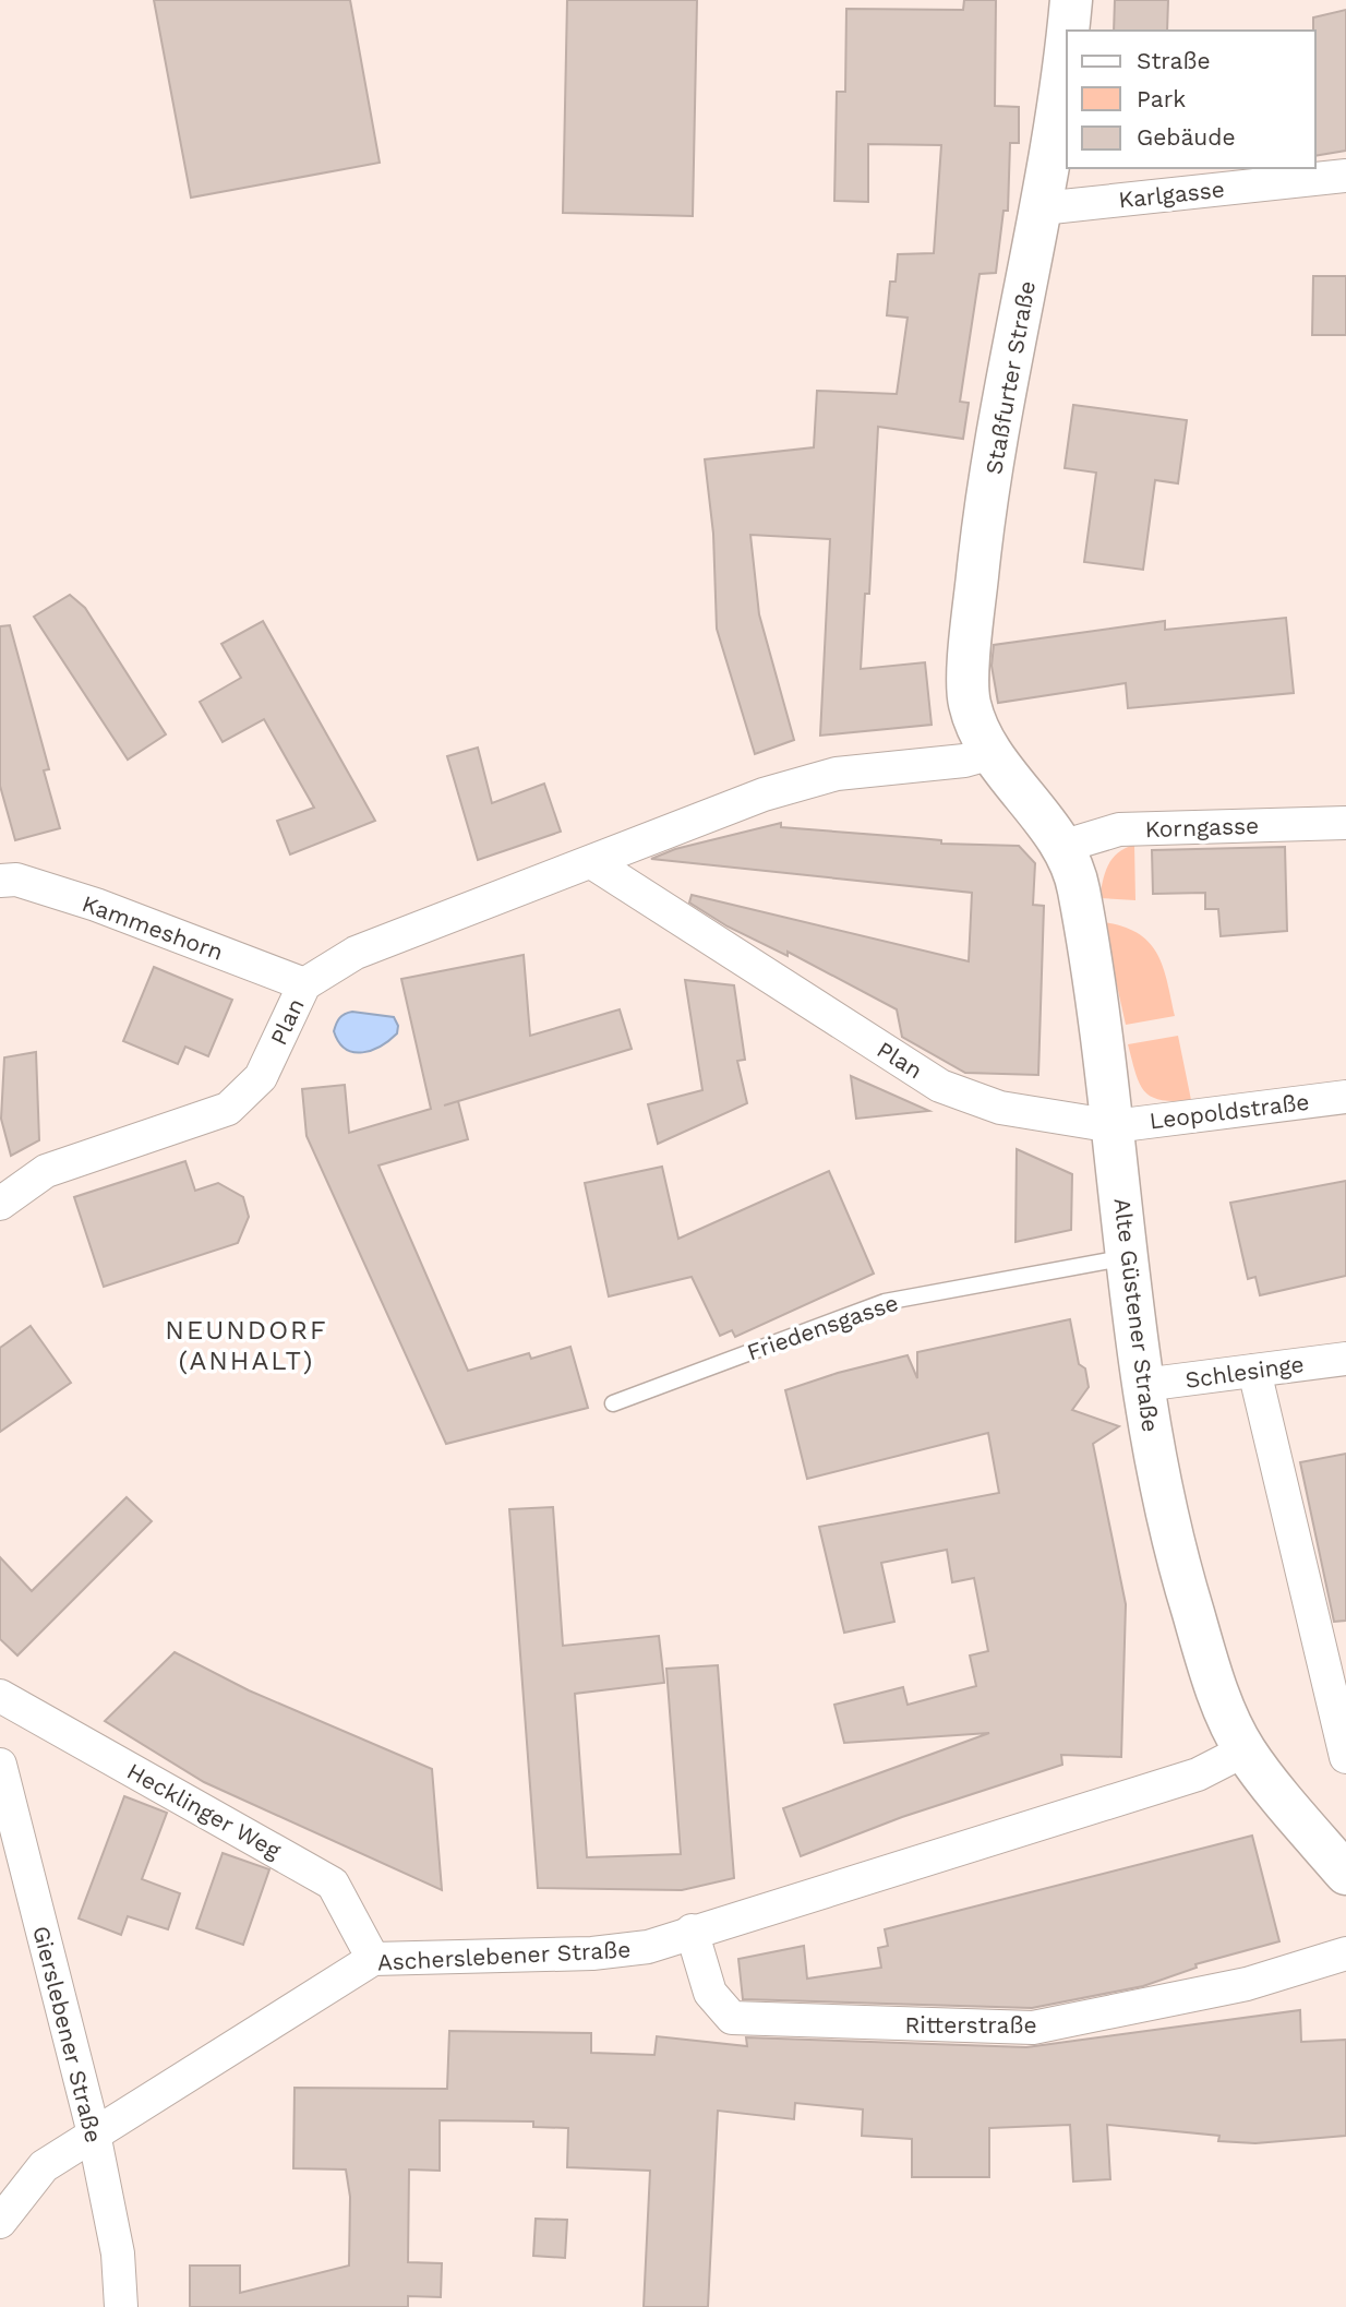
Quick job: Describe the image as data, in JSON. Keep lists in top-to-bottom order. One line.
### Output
{"streets":{"main road":["Staßfurter Straße","Alte Güstener Straße"],"street":["Karlgasse","Korngasse","Kammeshorn","Plan","Leopoldstraße","Schlesinge","Hecklinger Weg","Ascherslebener Straße","Ritterstraße","Gierslebener Straße"],"lane":["Friedensgasse"]},"crossings":[["Karlgasse","Staßfurter Straße"],["Staßfurter Straße","Plan"],["Staßfurter Straße","Alte Güstener Straße"],["Korngasse","Alte Güstener Straße"],["Kammeshorn","Plan"],["Plan","Leopoldstraße"],["Plan","Alte Güstener Straße"],["Leopoldstraße","Alte Güstener Straße"],["Alte Güstener Straße","Friedensgasse"],["Alte Güstener Straße","Schlesinge"],["Alte Güstener Straße","Ascherslebener Straße"],["Hecklinger Weg","Ascherslebener Straße"],["Ascherslebener Straße","Ritterstraße"],["Ascherslebener Straße","Gierslebener Straße"]],"districts":["NEUNDORF (ANHALT)"],"legend":["Straße","Park","Gebäude"]}
